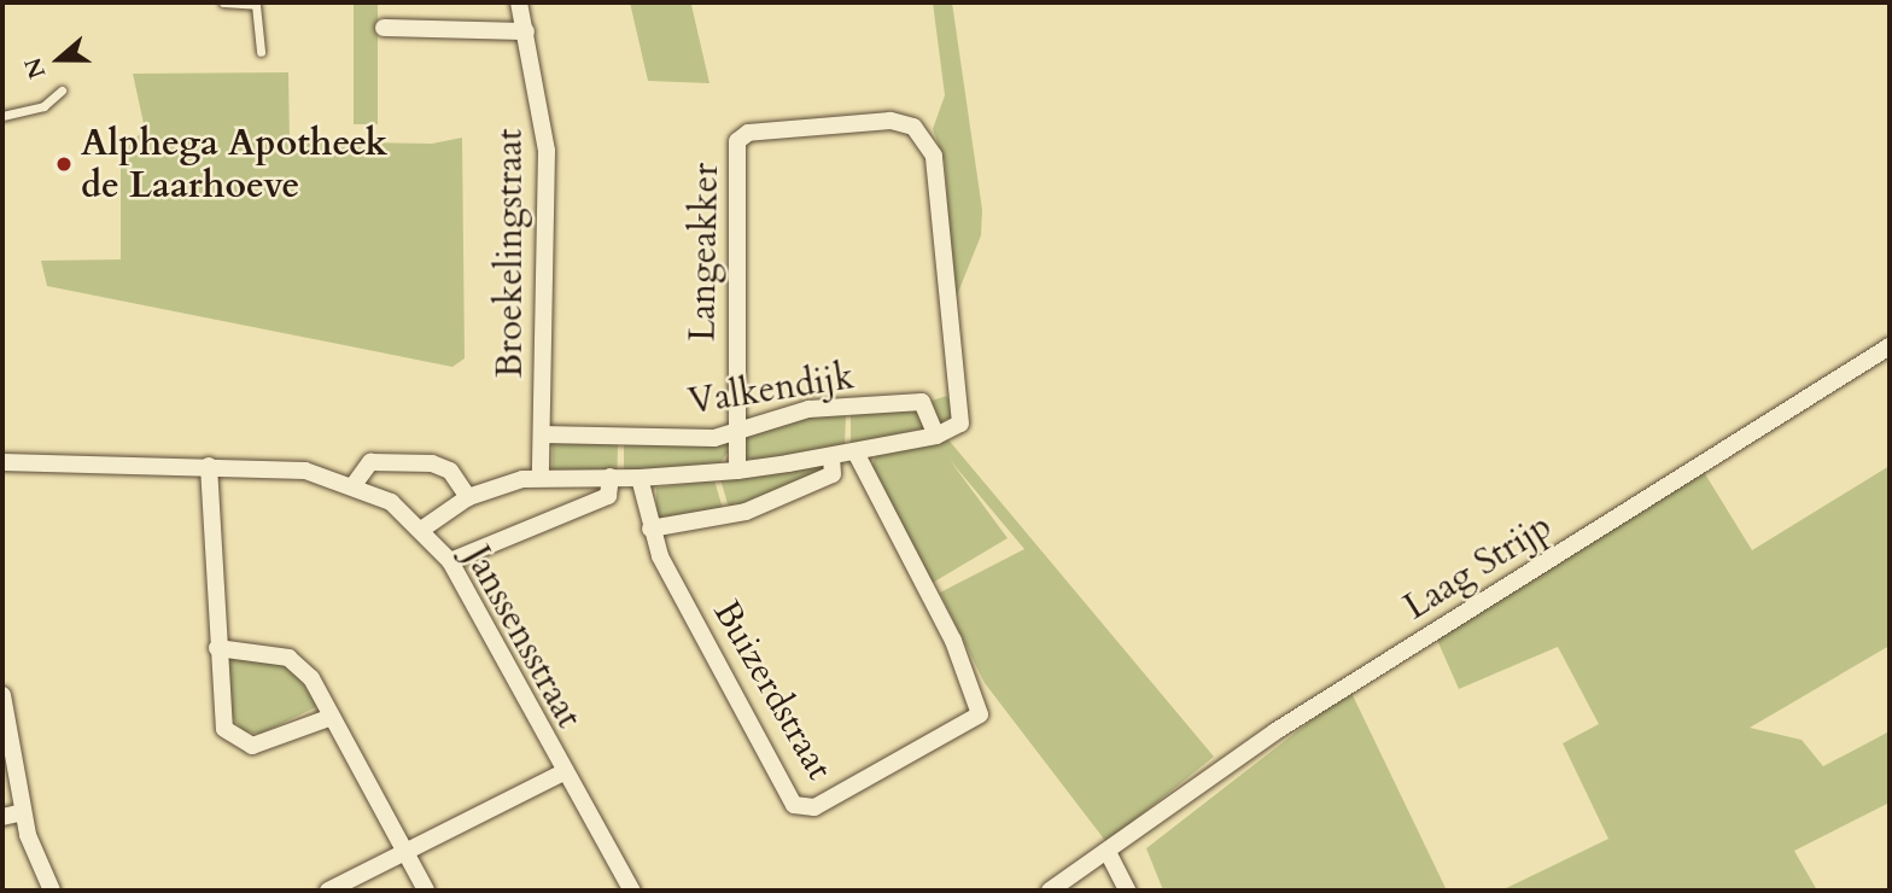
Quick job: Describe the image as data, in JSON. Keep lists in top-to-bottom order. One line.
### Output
{"streets":{"street":["Langeakker","Broekelingstraat","Valkendijk","Laag Strijp","Janssensstraat","Buizerdstraat"]},"crossings":[["Langeakker","Valkendijk"],["Broekelingstraat","Valkendijk"],["Valkendijk","Janssensstraat"],["Valkendijk","Buizerdstraat"]],"places":["Alphega Apotheek de Laarhoeve"],"north":"left"}
